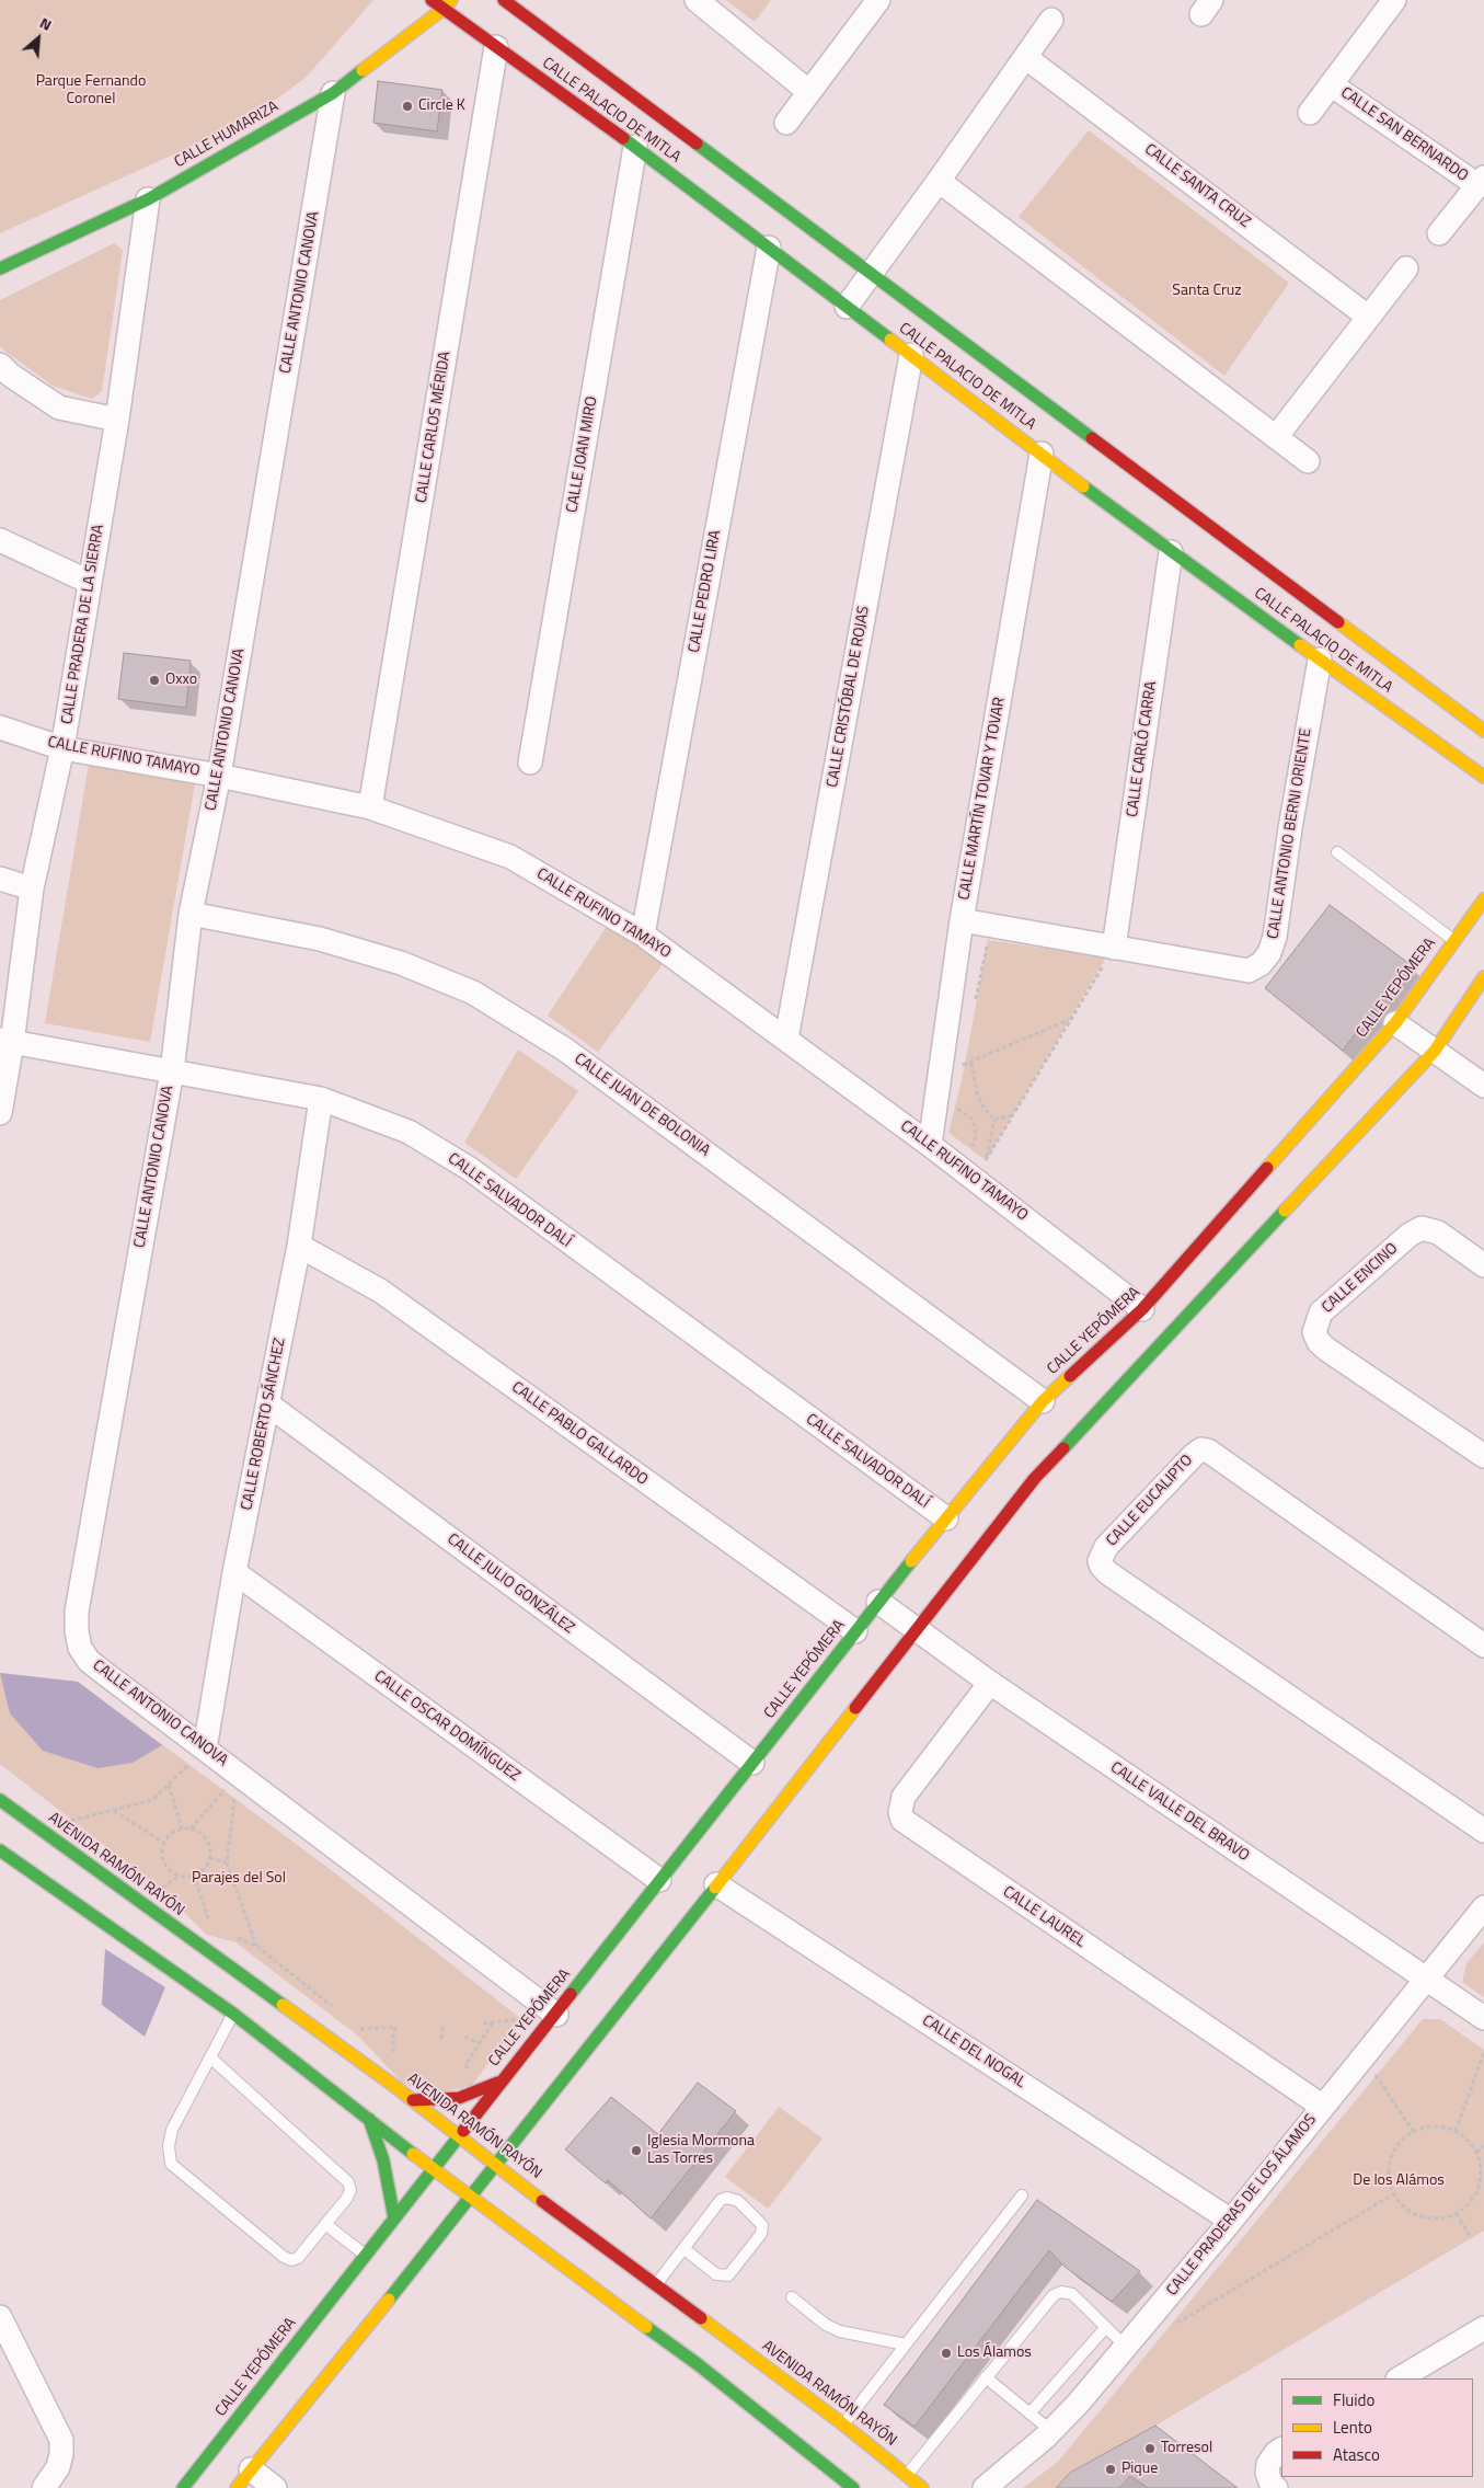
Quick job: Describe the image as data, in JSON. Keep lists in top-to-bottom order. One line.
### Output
{"streets":{"main road":["CALLE PALACIO DE MITLA","CALLE HUMARIZA","CALLE YEPÓMERA","AVENIDA RAMÓN RAYÓN"],"street":["CALLE SAN BERNARDO","CALLE SANTA CRUZ","CALLE ANTONIO CANOVA","CALLE CARLOS MÉRIDA","CALLE JOAN MIRO","CALLE PEDRO LIRA","CALLE PRADERA DE LA SIERRA","CALLE CRISTÓBAL DE ROJAS","CALLE CARLÓ CARRA","CALLE RUFINO TAMAYO","CALLE MARTÍN TOVAR Y TOVAR","CALLE ANTONIO BERNI ORIENTE","CALLE JUAN DE BOLONIA","CALLE SALVADOR DALÍ","CALLE ENCINO","CALLE ROBERTO SÁNCHEZ","CALLE PABLO GALLARDO","CALLE EUCALIPTO","CALLE JULIO GONZÁLEZ","CALLE OSCAR DOMÍNGUEZ","CALLE VALLE DEL BRAVO","CALLE LAUREL","CALLE DEL NOGAL","CALLE PRADERAS DE LOS ÁLAMOS"]},"crossings":[["CALLE PALACIO DE MITLA","CALLE HUMARIZA"],["CALLE PALACIO DE MITLA","CALLE CARLOS MÉRIDA"],["CALLE PALACIO DE MITLA","CALLE JOAN MIRO"],["CALLE PALACIO DE MITLA","CALLE PEDRO LIRA"],["CALLE PALACIO DE MITLA","CALLE CRISTÓBAL DE ROJAS"],["CALLE PALACIO DE MITLA","CALLE CARLÓ CARRA"],["CALLE PALACIO DE MITLA","CALLE MARTÍN TOVAR Y TOVAR"],["CALLE PALACIO DE MITLA","CALLE ANTONIO BERNI ORIENTE"],["CALLE HUMARIZA","CALLE ANTONIO CANOVA"],["CALLE HUMARIZA","CALLE PRADERA DE LA SIERRA"],["CALLE ANTONIO CANOVA","CALLE RUFINO TAMAYO"],["CALLE ANTONIO CANOVA","CALLE YEPÓMERA"],["CALLE ANTONIO CANOVA","CALLE JUAN DE BOLONIA"],["CALLE ANTONIO CANOVA","CALLE SALVADOR DALÍ"],["CALLE ANTONIO CANOVA","CALLE ROBERTO SÁNCHEZ"],["CALLE CARLOS MÉRIDA","CALLE RUFINO TAMAYO"],["CALLE PEDRO LIRA","CALLE RUFINO TAMAYO"],["CALLE PRADERA DE LA SIERRA","CALLE RUFINO TAMAYO"],["CALLE PRADERA DE LA SIERRA","CALLE SALVADOR DALÍ"],["CALLE CRISTÓBAL DE ROJAS","CALLE RUFINO TAMAYO"],["CALLE CARLÓ CARRA","CALLE ANTONIO BERNI ORIENTE"],["CALLE RUFINO TAMAYO","CALLE MARTÍN TOVAR Y TOVAR"],["CALLE RUFINO TAMAYO","CALLE YEPÓMERA"],["CALLE MARTÍN TOVAR Y TOVAR","CALLE ANTONIO BERNI ORIENTE"],["CALLE YEPÓMERA","CALLE JUAN DE BOLONIA"],["CALLE YEPÓMERA","CALLE SALVADOR DALÍ"],["CALLE YEPÓMERA","CALLE PABLO GALLARDO"],["CALLE YEPÓMERA","CALLE JULIO GONZÁLEZ"],["CALLE YEPÓMERA","CALLE OSCAR DOMÍNGUEZ"],["CALLE YEPÓMERA","CALLE VALLE DEL BRAVO"],["CALLE YEPÓMERA","AVENIDA RAMÓN RAYÓN"],["CALLE SALVADOR DALÍ","CALLE ROBERTO SÁNCHEZ"],["CALLE ROBERTO SÁNCHEZ","CALLE PABLO GALLARDO"],["CALLE ROBERTO SÁNCHEZ","CALLE JULIO GONZÁLEZ"],["CALLE ROBERTO SÁNCHEZ","CALLE OSCAR DOMÍNGUEZ"],["CALLE VALLE DEL BRAVO","CALLE LAUREL"],["CALLE VALLE DEL BRAVO","CALLE PRADERAS DE LOS ÁLAMOS"],["CALLE LAUREL","CALLE PRADERAS DE LOS ÁLAMOS"],["CALLE DEL NOGAL","CALLE PRADERAS DE LOS ÁLAMOS"]],"parks":["Parque Fernando Coronel","Santa Cruz","Parajes del Sol","De los Alámos"],"places":["Circle K","Oxxo","Iglesia Mormona Las Torres","Los Álamos","Torresol","Pique"],"legend":["Fluido","Lento","Atasco"],"north":"top right"}
